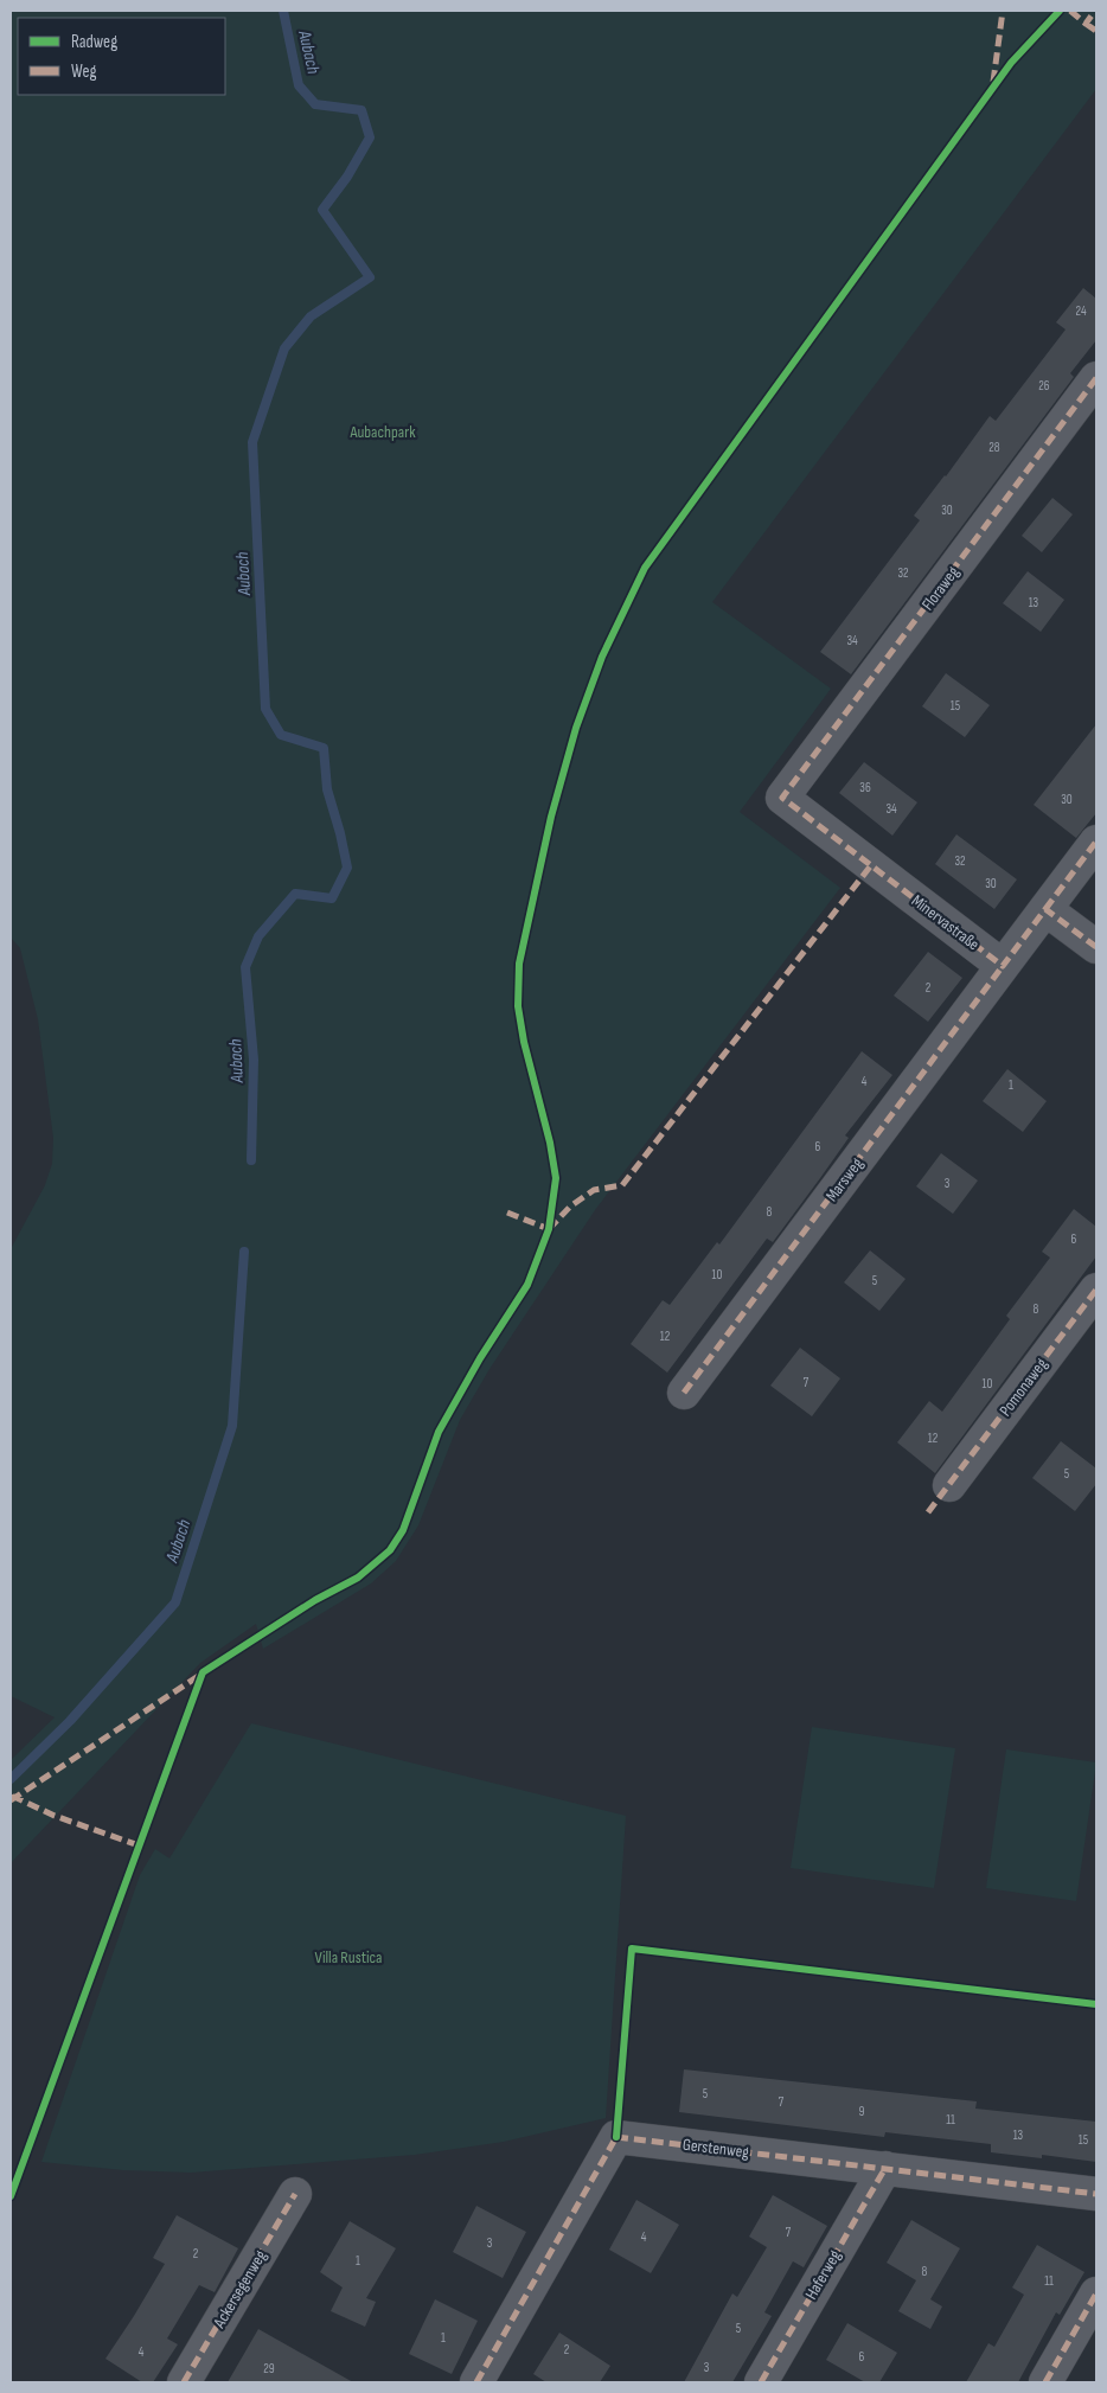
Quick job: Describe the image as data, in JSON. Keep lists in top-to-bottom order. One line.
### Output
{"streets":{"street":["Floraweg","Minervastraße","Marsweg","Pomonaweg","Gerstenweg","Haferweg","Ackersegenweg"]},"crossings":[["Floraweg","Minervastraße"],["Minervastraße","Marsweg"],["Gerstenweg","Haferweg"]],"water":["Aubach"],"parks":["Aubachpark","Villa Rustica"],"house_numbers":["24","26","28","30","32","13","34","15","36","30","34","32","30","2","4","1","6","3","8","6","10","5","8","12","7","10","12","5","5","7","9","11","13","15","7","4","3","2","1","8","11","5","1","2","4","6","3","29"],"legend":["Radweg","Weg"]}
